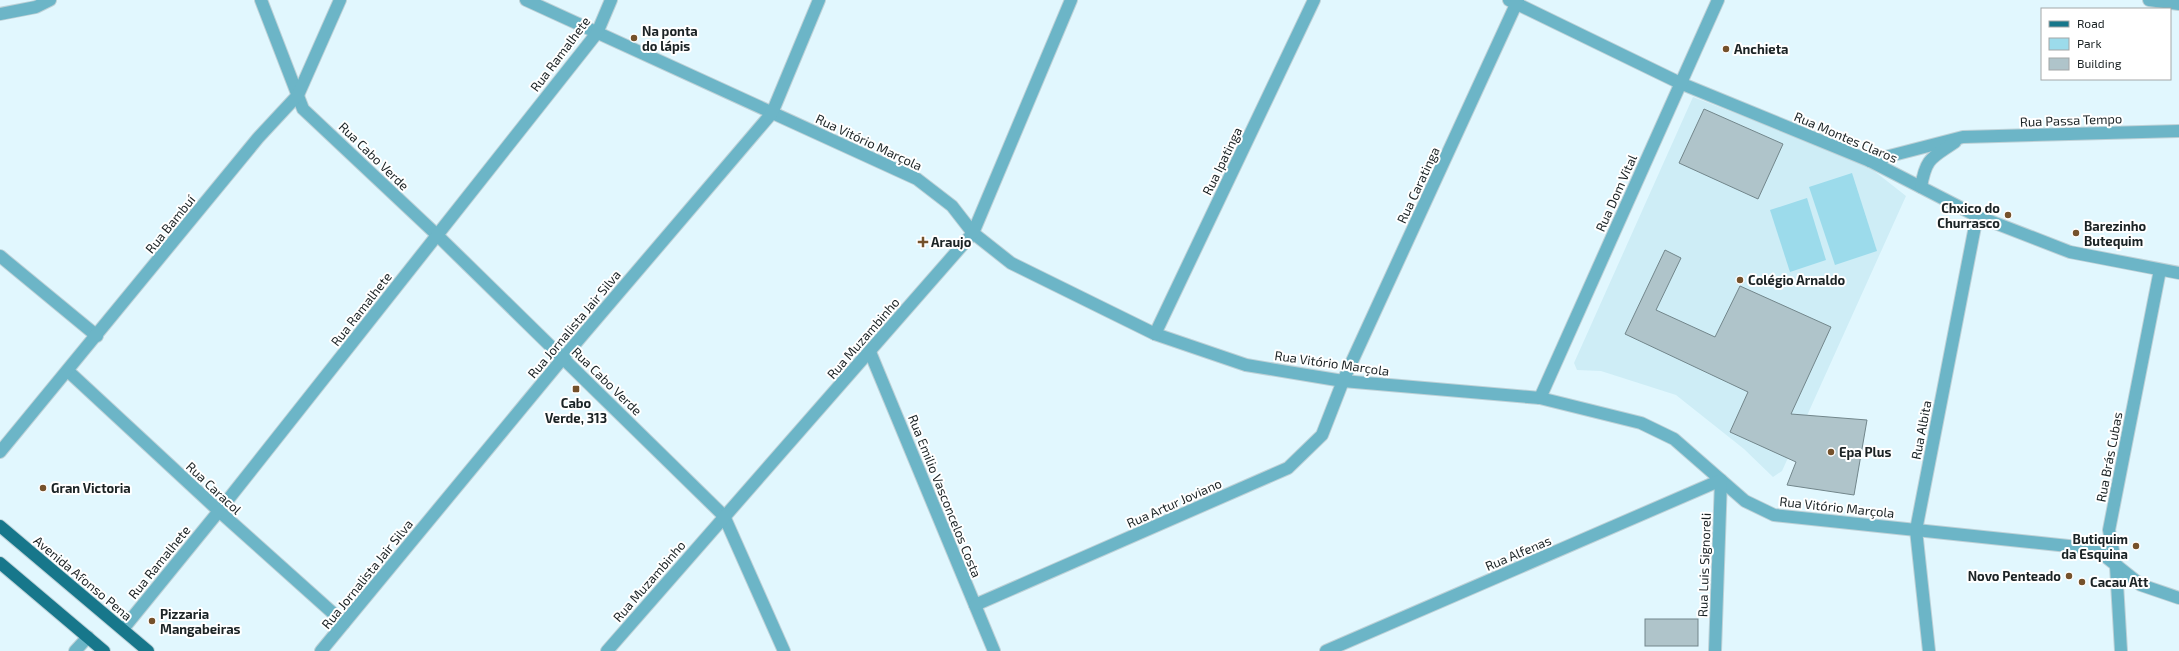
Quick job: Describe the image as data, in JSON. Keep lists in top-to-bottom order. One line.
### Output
{"streets":{"main road":["Avenida Afonso Pena"],"street":["Rua Ramalhete","Rua Passa Tempo","Rua Montes Claros","Rua Vitório Marçola","Rua Cabo Verde","Rua Ipatinga","Rua Caratinga","Rua Dom Vital","Rua Bambuí","Rua Jornalista Jair Silva","Rua Muzambinho","Rua Albita","Rua Brás Cubas","Rua Caracol","Rua Emilio Vasconcelos Costa","Rua Artur Joviano","Rua Alfenas","Rua Luis Signoreli"]},"crossings":[["Rua Ramalhete","Rua Vitório Marçola"],["Rua Ramalhete","Rua Cabo Verde"],["Rua Ramalhete","Rua Caracol"],["Rua Ramalhete","Avenida Afonso Pena"],["Rua Passa Tempo","Rua Montes Claros"],["Rua Montes Claros","Rua Caratinga"],["Rua Montes Claros","Rua Dom Vital"],["Rua Montes Claros","Rua Albita"],["Rua Montes Claros","Rua Brás Cubas"],["Rua Vitório Marçola","Rua Ipatinga"],["Rua Vitório Marçola","Rua Caratinga"],["Rua Vitório Marçola","Rua Dom Vital"],["Rua Vitório Marçola","Rua Jornalista Jair Silva"],["Rua Vitório Marçola","Rua Muzambinho"],["Rua Vitório Marçola","Rua Albita"],["Rua Vitório Marçola","Rua Brás Cubas"],["Rua Vitório Marçola","Rua Artur Joviano"],["Rua Vitório Marçola","Rua Alfenas"],["Rua Vitório Marçola","Rua Luis Signoreli"],["Rua Cabo Verde","Rua Bambuí"],["Rua Cabo Verde","Rua Jornalista Jair Silva"],["Rua Cabo Verde","Rua Muzambinho"],["Rua Caratinga","Rua Artur Joviano"],["Rua Bambuí","Rua Caracol"],["Rua Jornalista Jair Silva","Rua Caracol"],["Rua Muzambinho","Rua Emilio Vasconcelos Costa"],["Rua Emilio Vasconcelos Costa","Rua Artur Joviano"],["Rua Alfenas","Rua Luis Signoreli"]],"places":{"other":["Na ponta do lápis","Anchieta","Chxico do Churrasco","Barezinho Butequim","Colégio Arnaldo","Epa Plus","Gran Victoria","Butiquim da Esquina","Novo Penteado","Cacau Att","Pizzaria Mangabeiras"],"health":["Araujo"],"transit":["Cabo Verde, 313"]},"legend":["Road","Park","Building"]}
